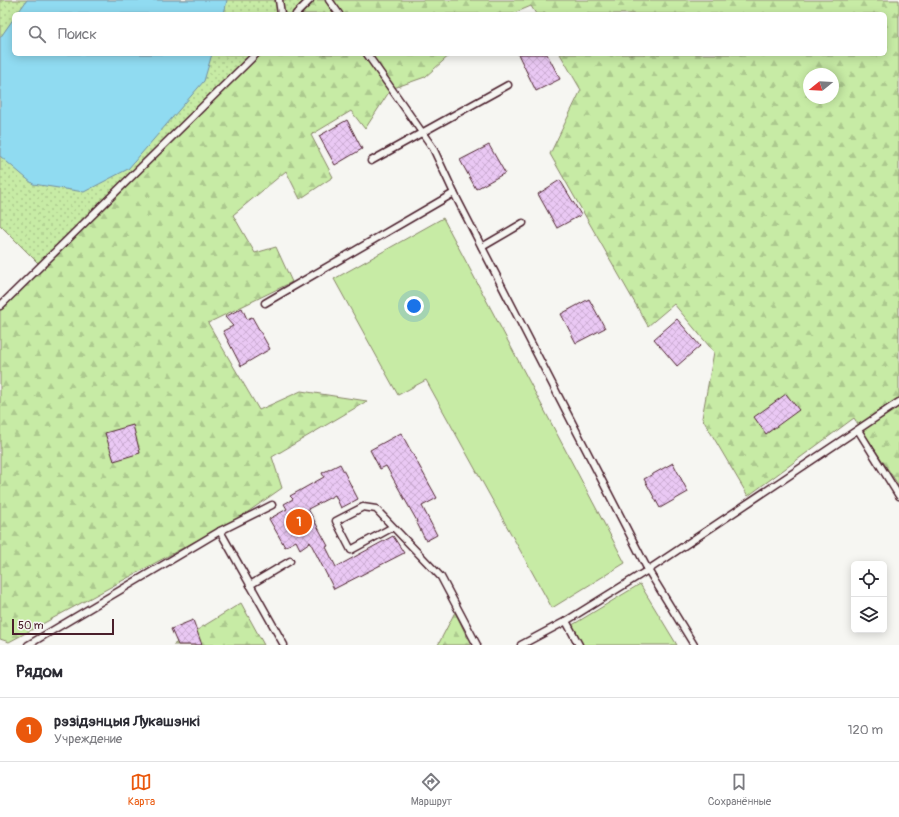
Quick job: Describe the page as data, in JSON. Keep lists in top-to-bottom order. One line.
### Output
{"scale_bar":"50 m","north":"left","page":{"search":"Поиск","pins":"1","scale":"50 m","heading":"Рядом","list":[{"mark":"1","name":"рэзідэнцыя Лукашэнкі","note":"Учреждение","value":"120 m"}],"nav":["Карта","Маршрут","Сохранённые"]}}
